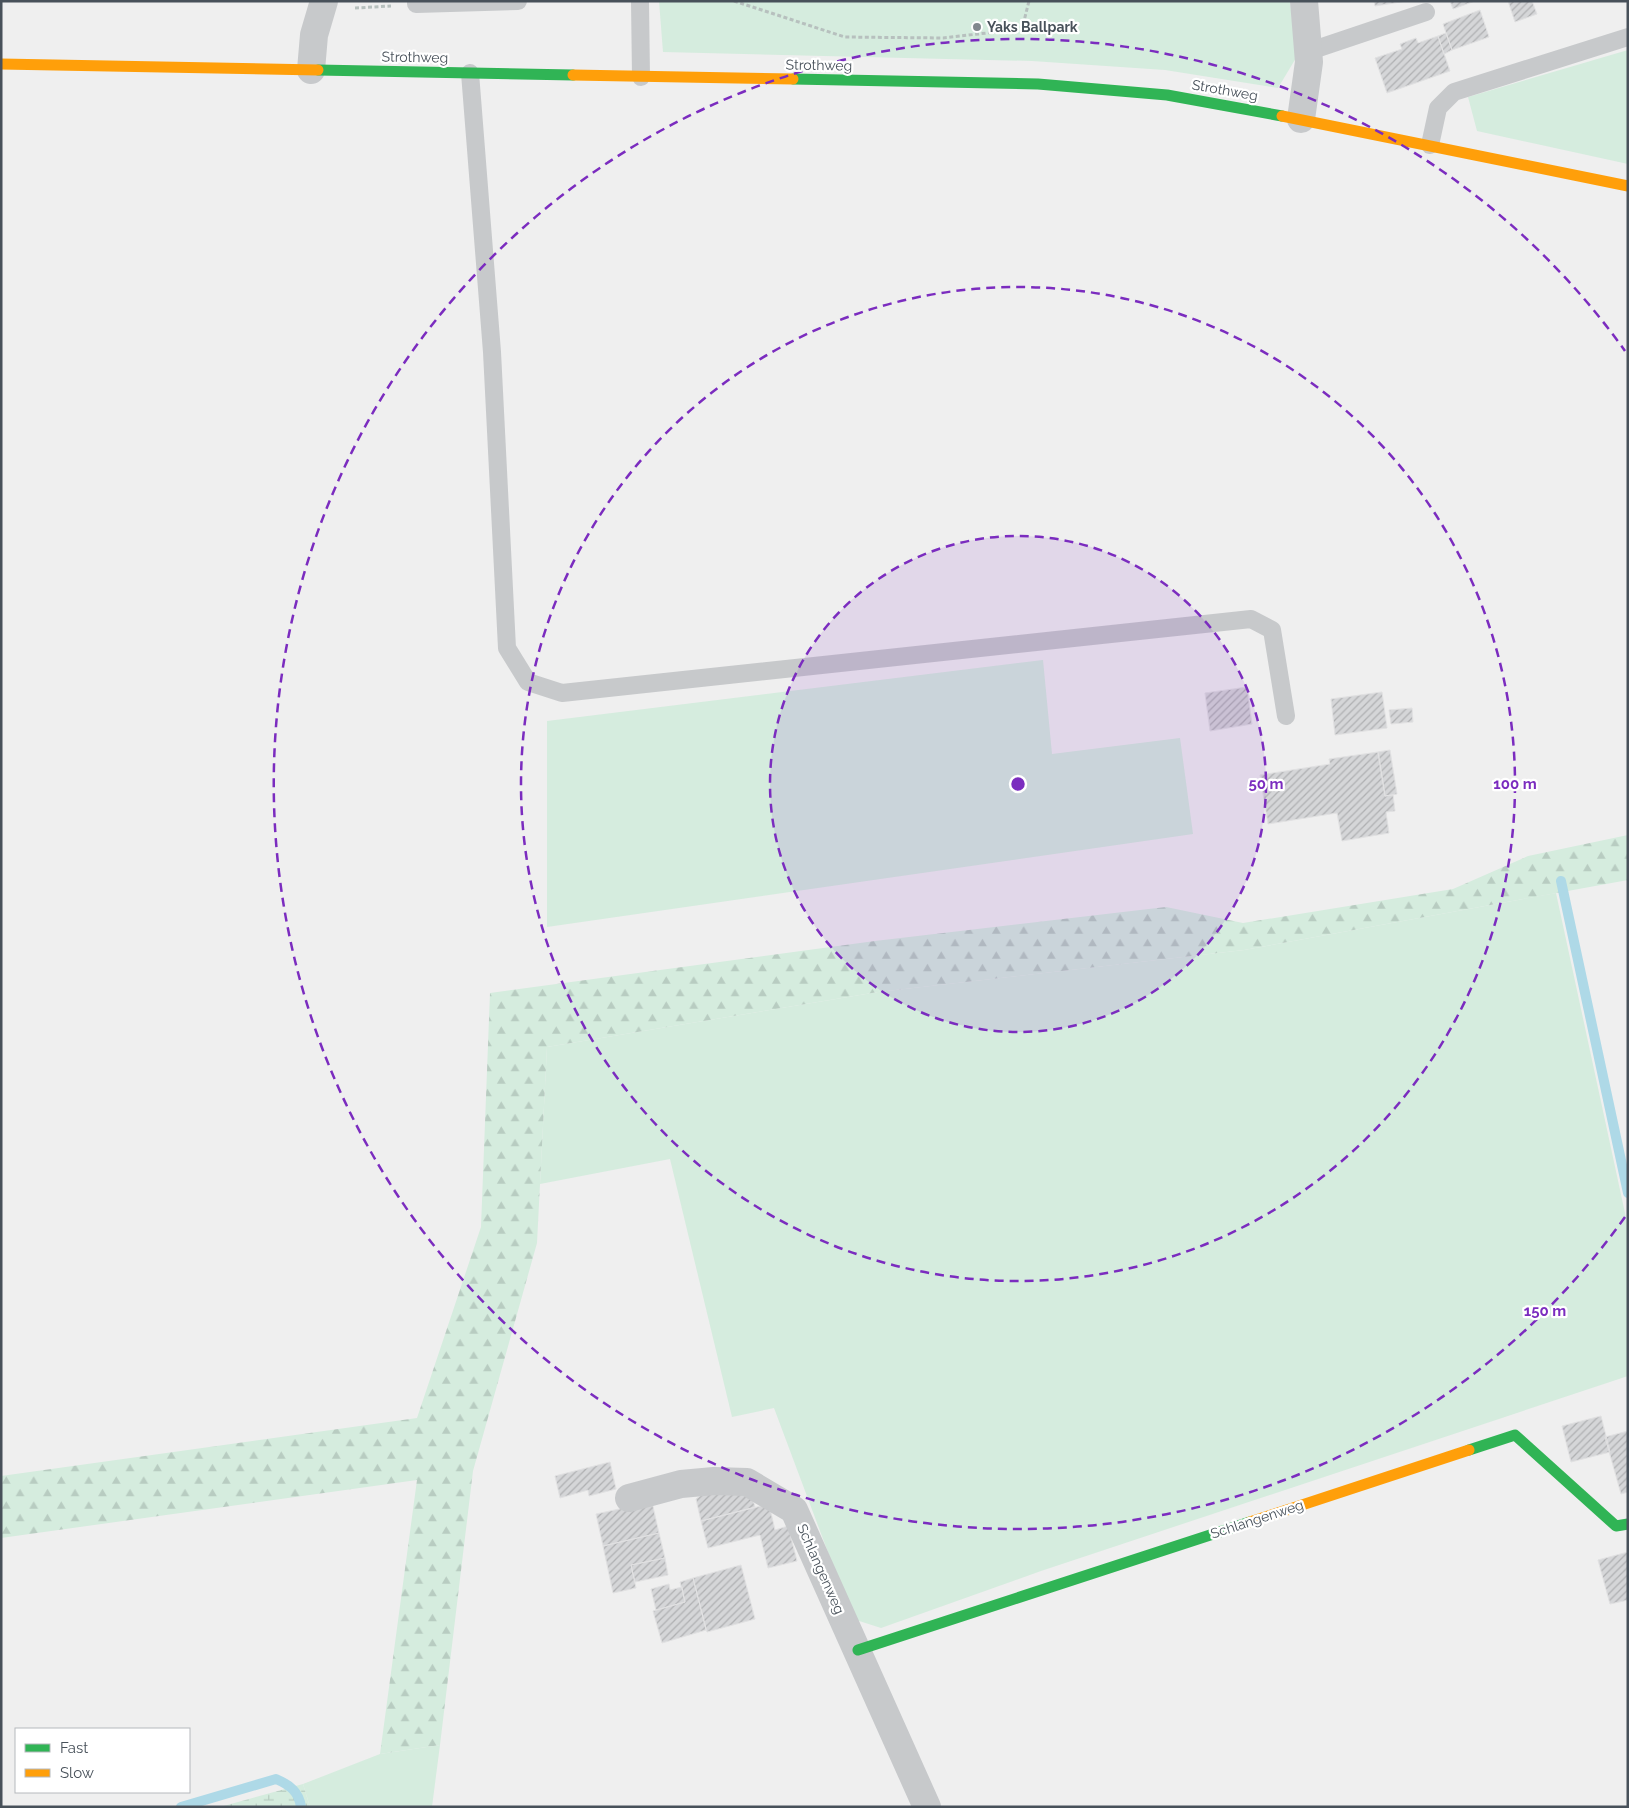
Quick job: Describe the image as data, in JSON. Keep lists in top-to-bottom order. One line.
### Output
{"streets":{"street":["Strothweg","Schlangenweg"]},"places":["Yaks Ballpark"],"legend":["Fast","Slow"],"rings":["50 m","100 m","150 m"]}
